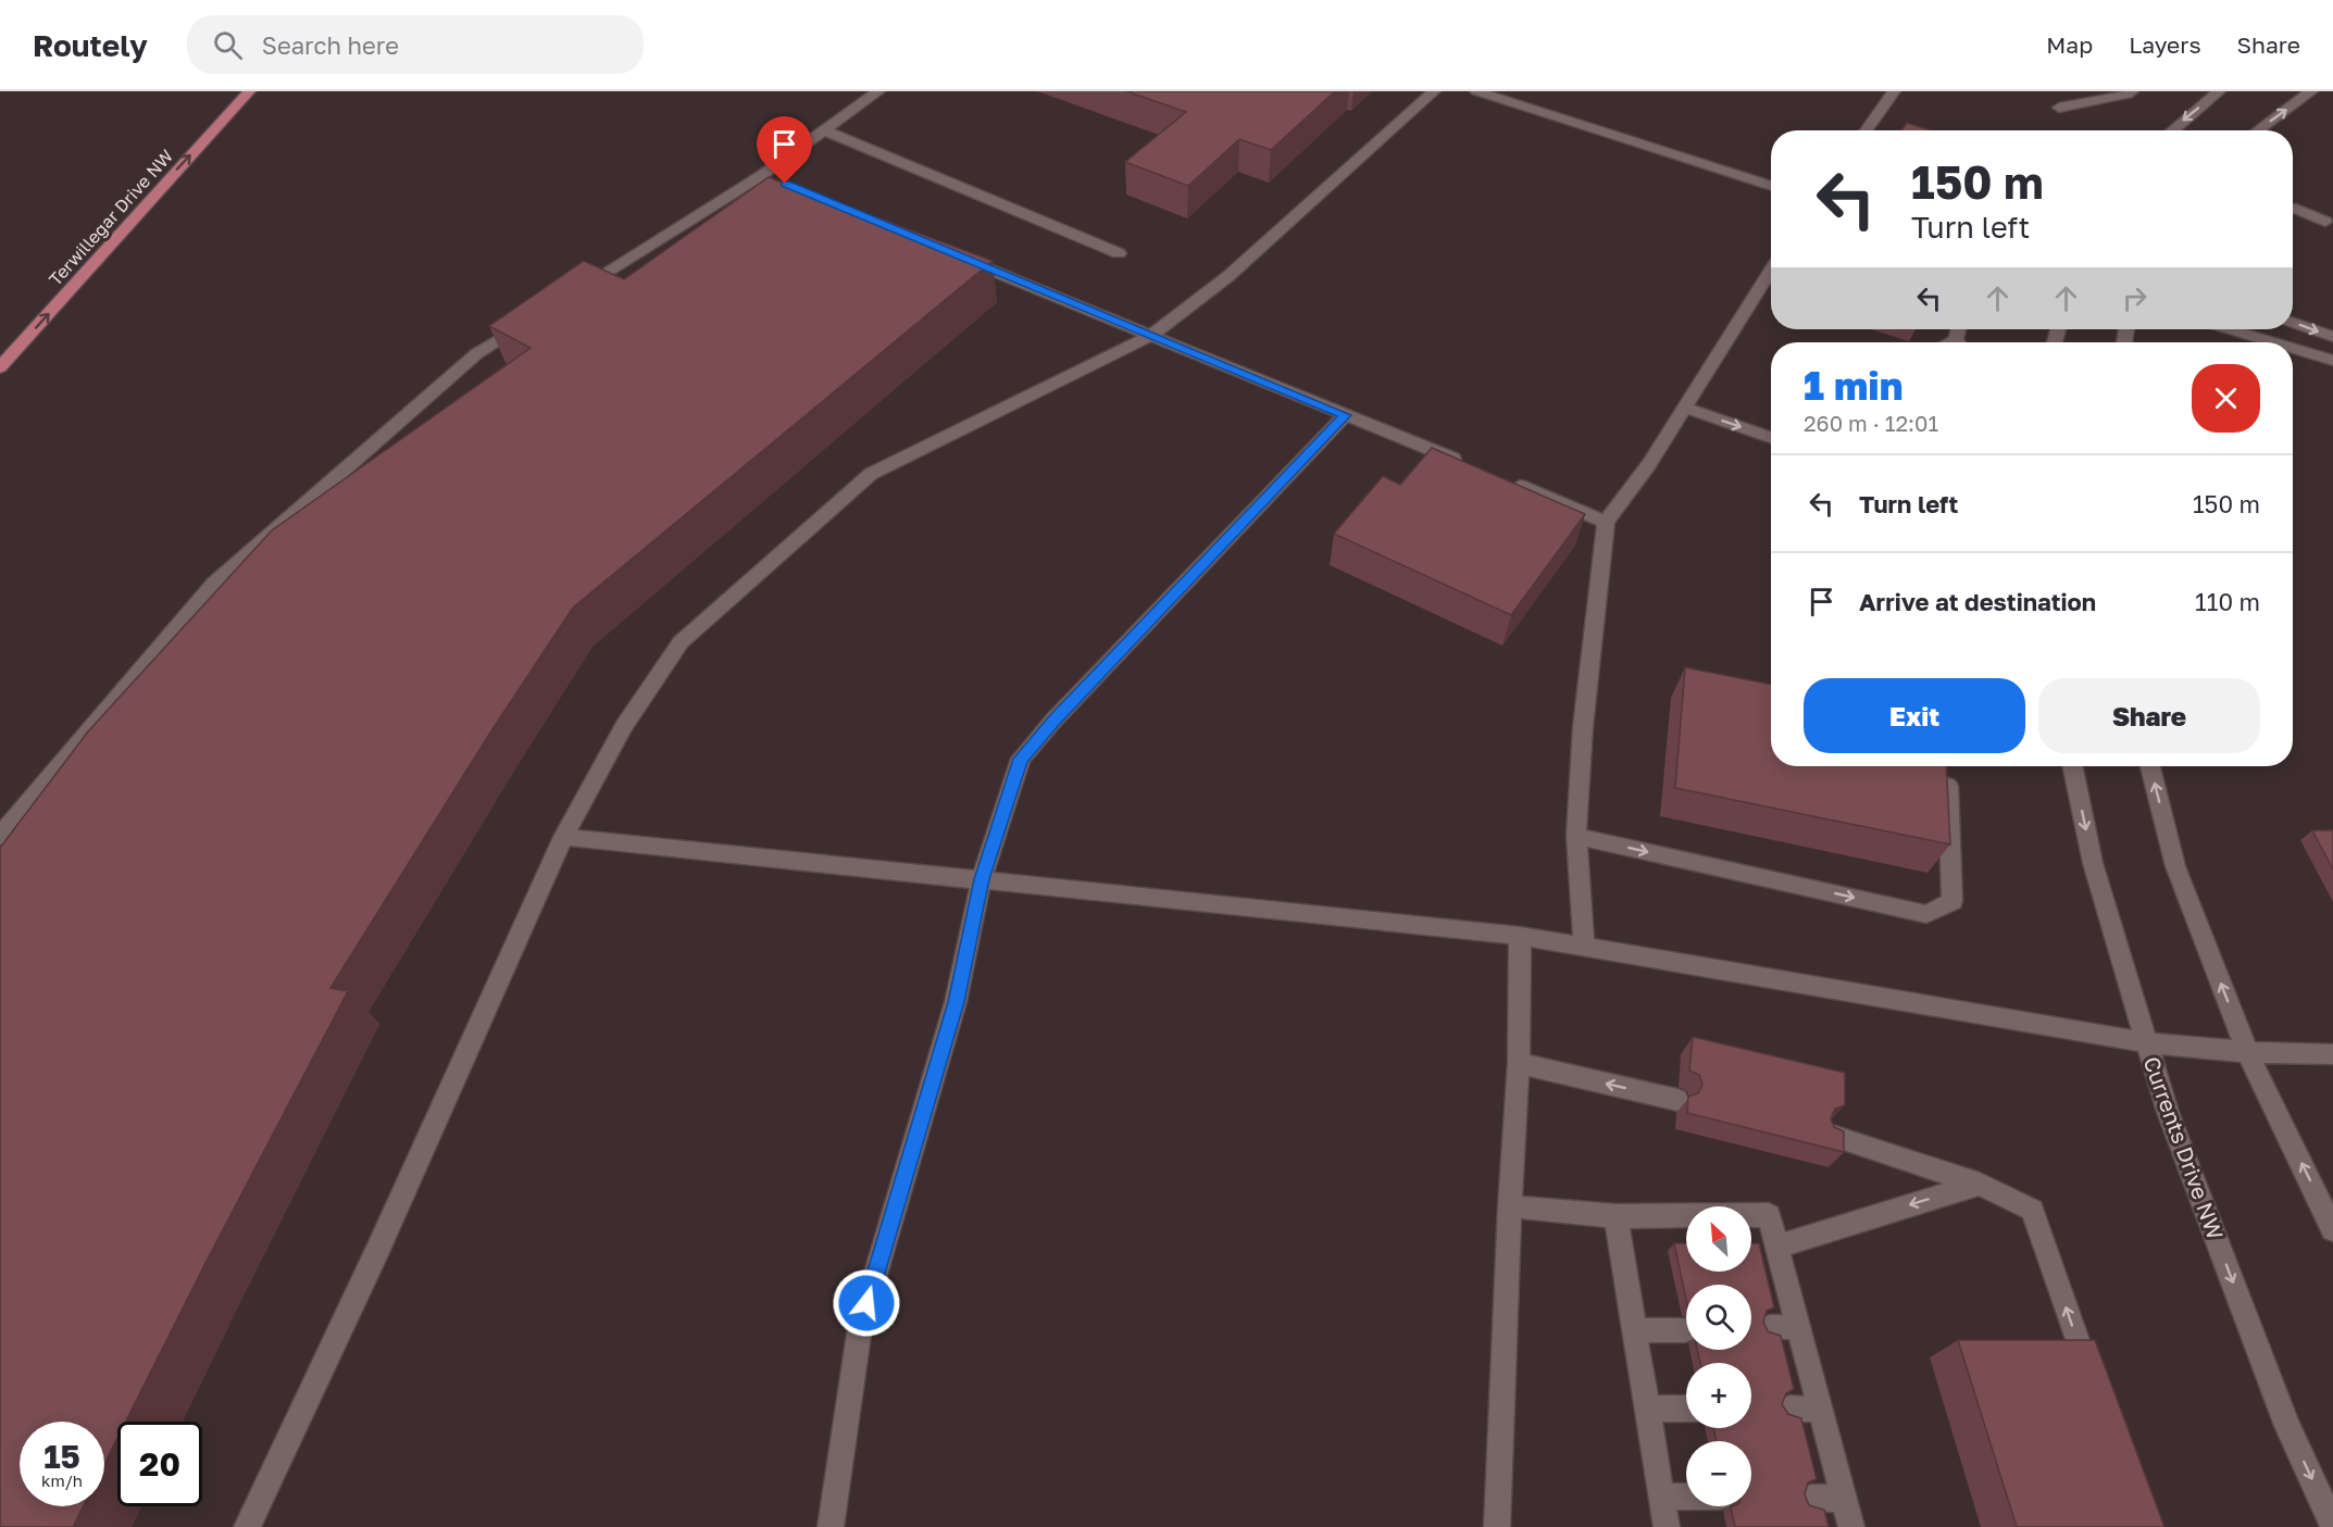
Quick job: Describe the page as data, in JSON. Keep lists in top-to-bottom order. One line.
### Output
{"streets":{"main road":["Terwillegar Drive NW"],"street":["Currents Drive NW"]},"one_way":["Terwillegar Drive NW"],"north":"top left","page":{"header":"Routely","search":"Search here","nav":["Map","Layers","Share"],"turn":["150 m","Turn left"],"heading":["1 min","260 m · 12:01"],"list":[{"name":"Turn left","value":"150 m"},{"name":"Arrive at destination","value":"110 m"}],"buttons":["Exit","Share"],"map_buttons":["+","−"],"speed":"15 km/h","limit":"20"}}
